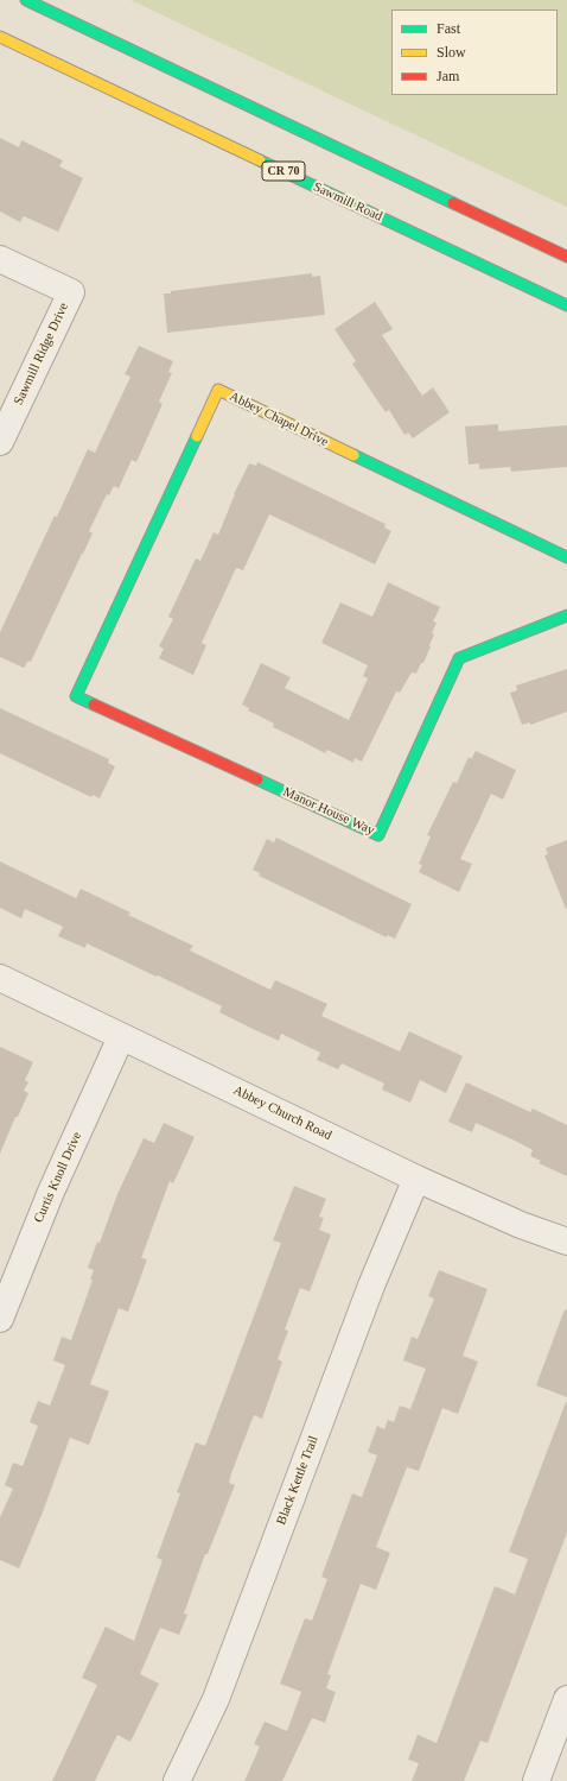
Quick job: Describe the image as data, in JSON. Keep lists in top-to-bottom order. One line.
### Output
{"streets":{"street":["CR 70","Sawmill Road","Sawmill Ridge Drive","Abbey Chapel Drive","Manor House Way","Abbey Church Road","Curtis Knoll Drive","Black Kettle Trail"]},"crossings":[["Abbey Chapel Drive","Manor House Way"],["Abbey Church Road","Curtis Knoll Drive"],["Abbey Church Road","Black Kettle Trail"]],"legend":["Fast","Slow","Jam"]}
